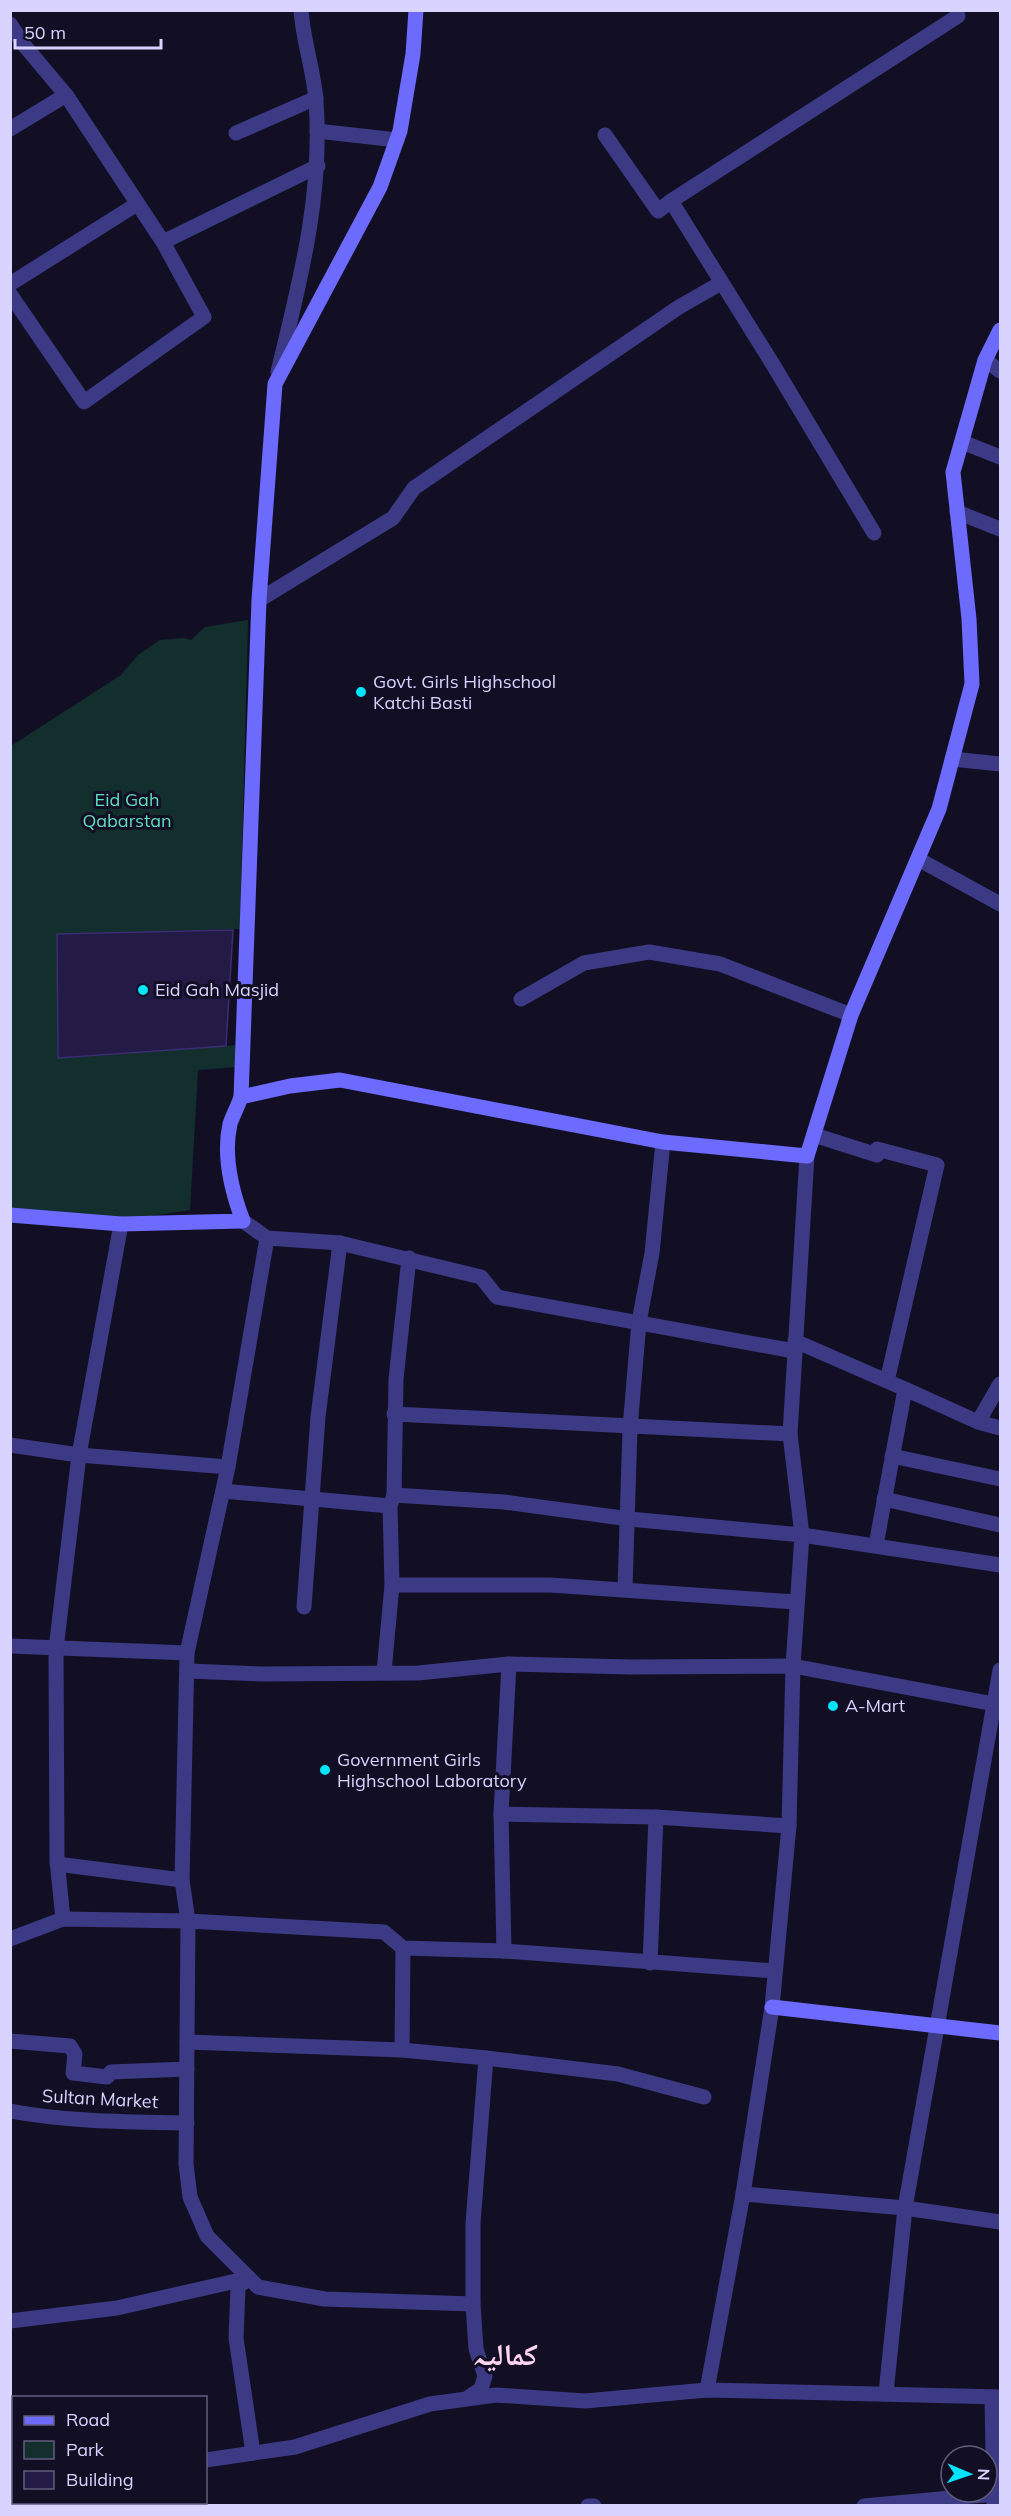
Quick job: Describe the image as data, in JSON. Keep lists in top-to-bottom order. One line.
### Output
{"streets":{"street":["Sultan Market"]},"districts":["کمالیہ"],"parks":["Eid Gah Qabarstan"],"places":["Govt. Girls Highschool Katchi Basti","Eid Gah Masjid","A-Mart","Government Girls Highschool Laboratory"],"legend":["Road","Park","Building"],"scale_bar":"50 m","north":"right"}
